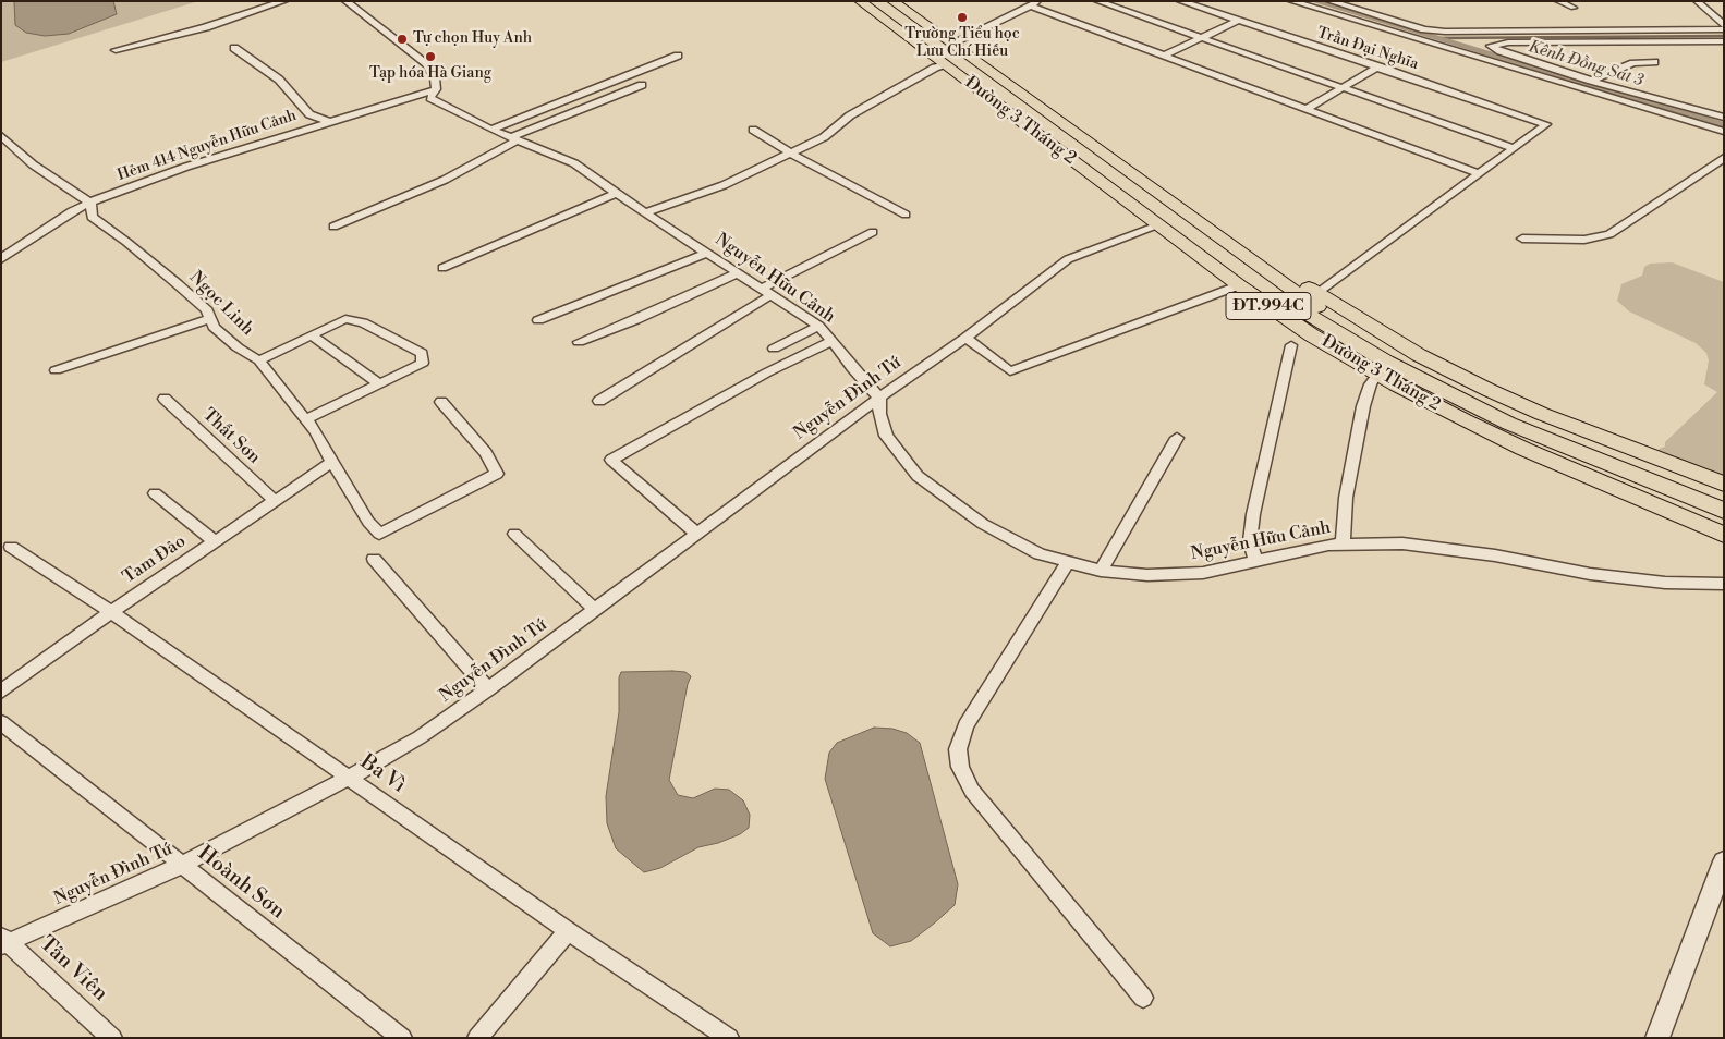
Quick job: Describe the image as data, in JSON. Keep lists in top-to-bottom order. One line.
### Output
{"streets":{"main road":["Đường 3 Tháng 2","ĐT.994C"],"street":["Trần Đại Nghĩa","Hẻm 414 Nguyễn Hữu Cảnh","Nguyễn Hữu Cảnh","Ngọc Linh","Nguyễn Đình Tứ","Thất Sơn","Tam Đảo","Ba Vì","Hoành Sơn","Tản Viên"]},"crossings":[["Đường 3 Tháng 2","Nguyễn Đình Tứ"],["Hẻm 414 Nguyễn Hữu Cảnh","Nguyễn Hữu Cảnh"],["Hẻm 414 Nguyễn Hữu Cảnh","Ngọc Linh"],["Nguyễn Hữu Cảnh","Nguyễn Đình Tứ"],["Ngọc Linh","Tam Đảo"],["Nguyễn Đình Tứ","Ba Vì"],["Nguyễn Đình Tứ","Hoành Sơn"],["Nguyễn Đình Tứ","Tản Viên"],["Thất Sơn","Tam Đảo"],["Tam Đảo","Ba Vì"]],"water":["Kênh Đồng Sát 3"],"places":["Trường Tiểu học Lưu Chí Hiếu","Tự chọn Huy Anh","Tạp hóa Hà Giang"]}
